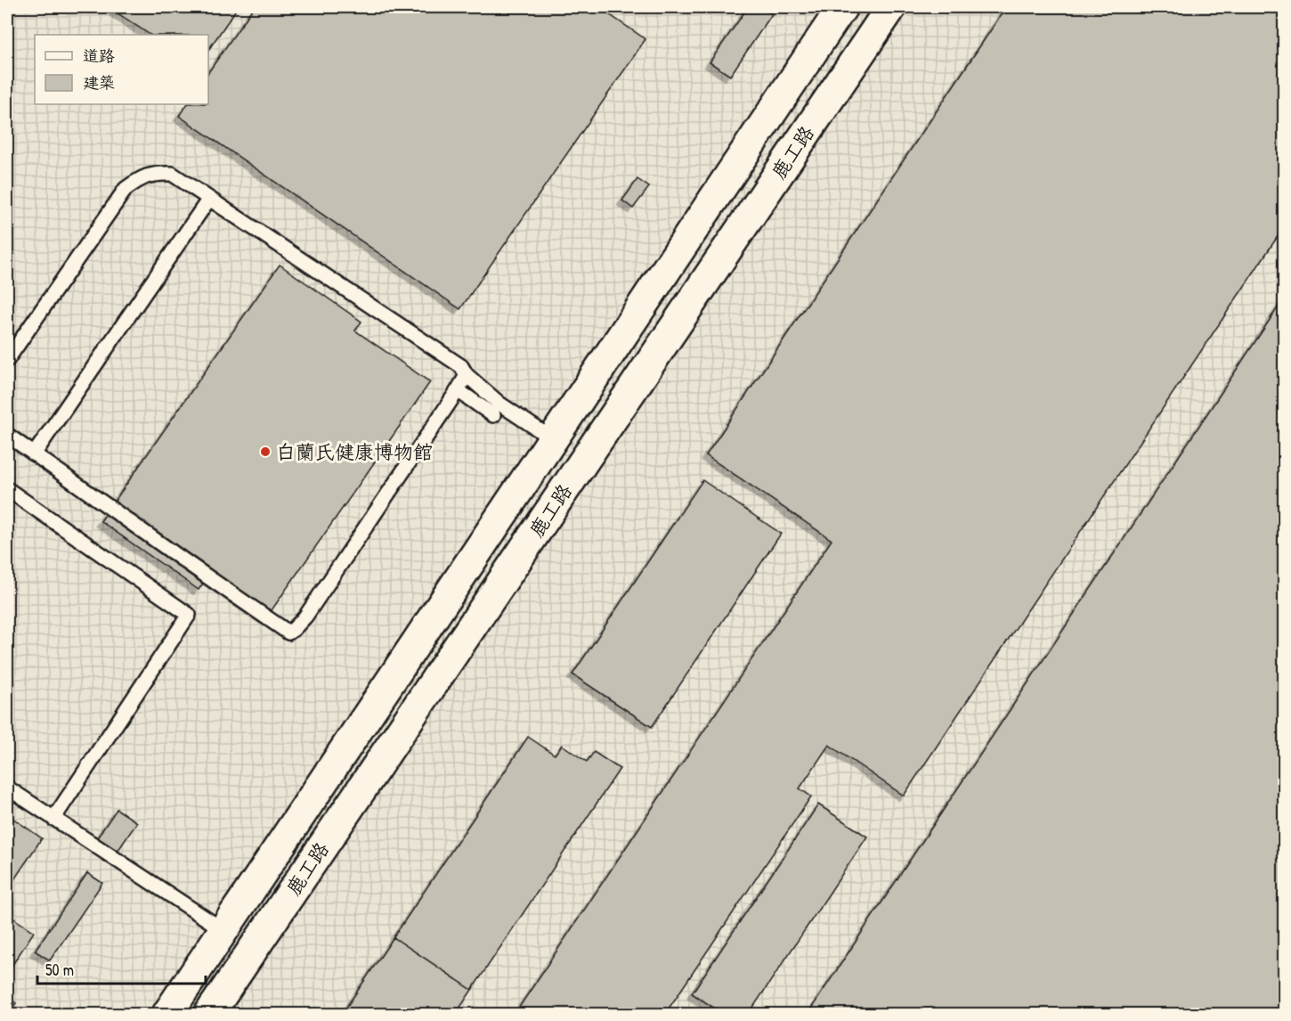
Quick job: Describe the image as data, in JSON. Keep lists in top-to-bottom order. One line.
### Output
{"streets":{"street":["鹿工路"]},"places":["白蘭氏健康博物館"],"legend":["道路","建築"],"scale_bar":"50 m"}
